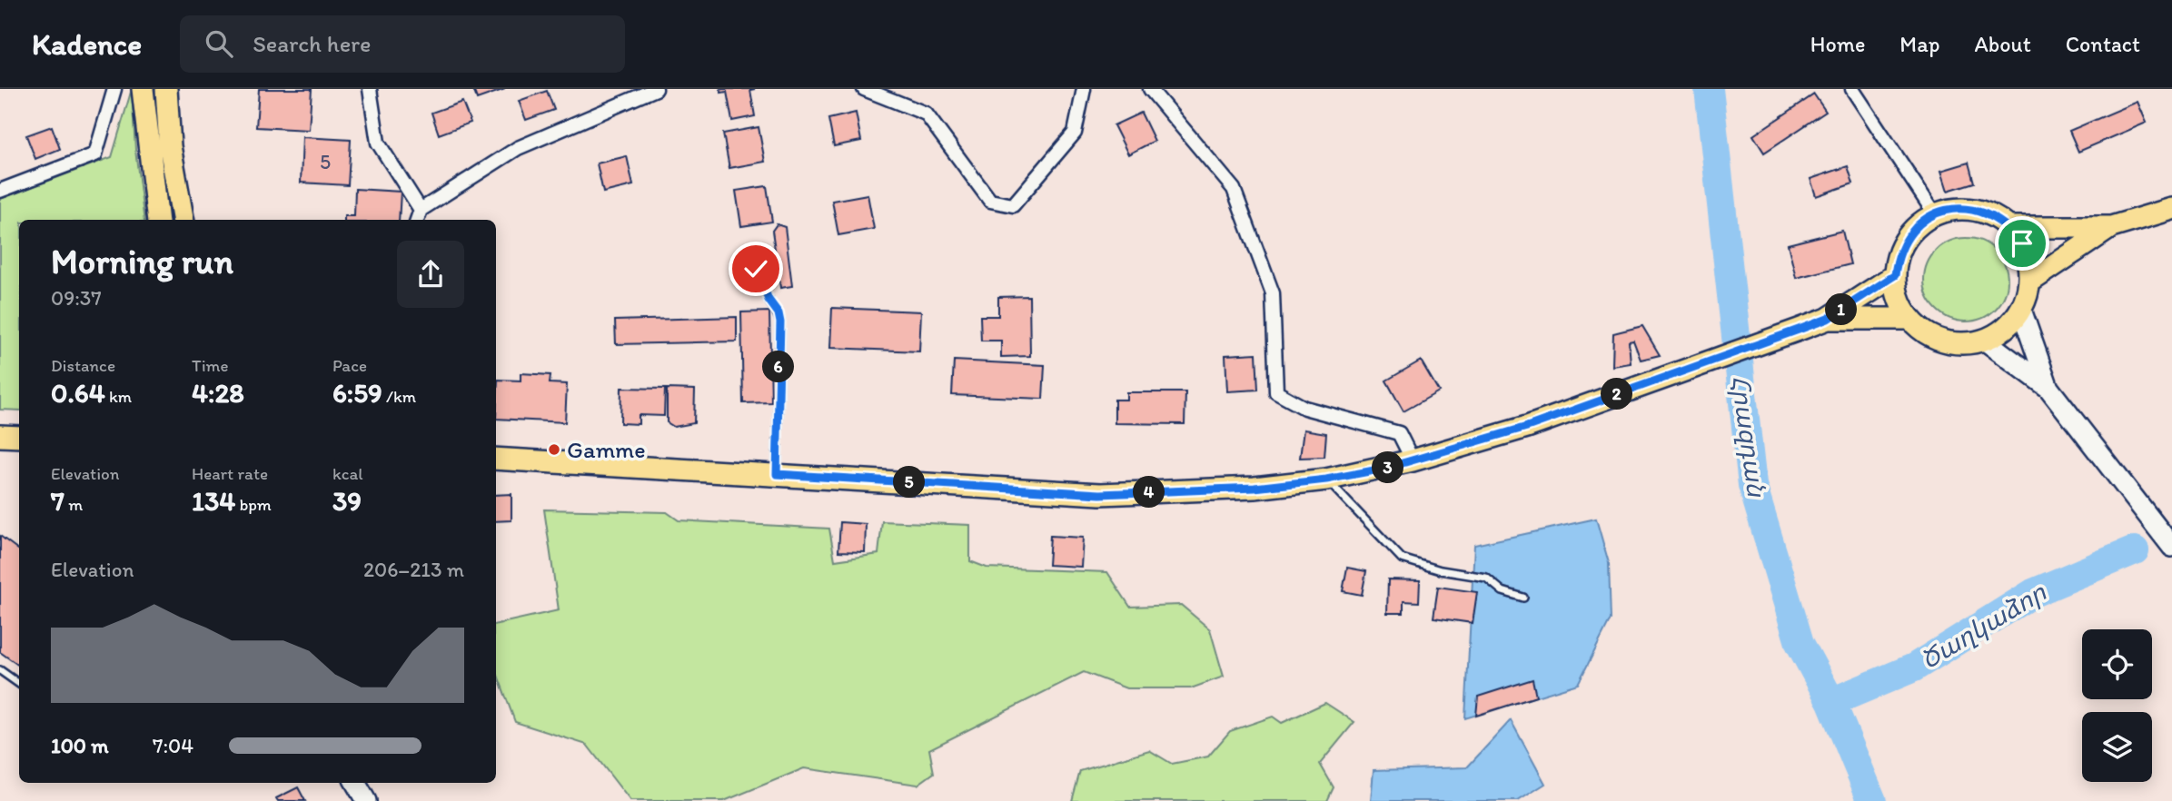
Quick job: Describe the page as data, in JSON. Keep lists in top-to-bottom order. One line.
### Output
{"water":["Հրազդան","Ծաղկաձոր"],"places":["Gamme"],"house_numbers":["5"],"page":{"header":"Kadence","search":"Search here","nav":["Home","Map","About","Contact"],"heading":["Morning run","09:37"],"pins":["1","6","2","3","5","4"],"stats":[["Distance","0.64 km"],["Time","4:28"],["Pace","6:59 /km"],["Elevation","7 m"],["Heart rate","134 bpm"],["kcal","39"]],"chart":["Elevation","206–213 m"],"list":[{"name":"100 m","note":"7:04"}]}}
